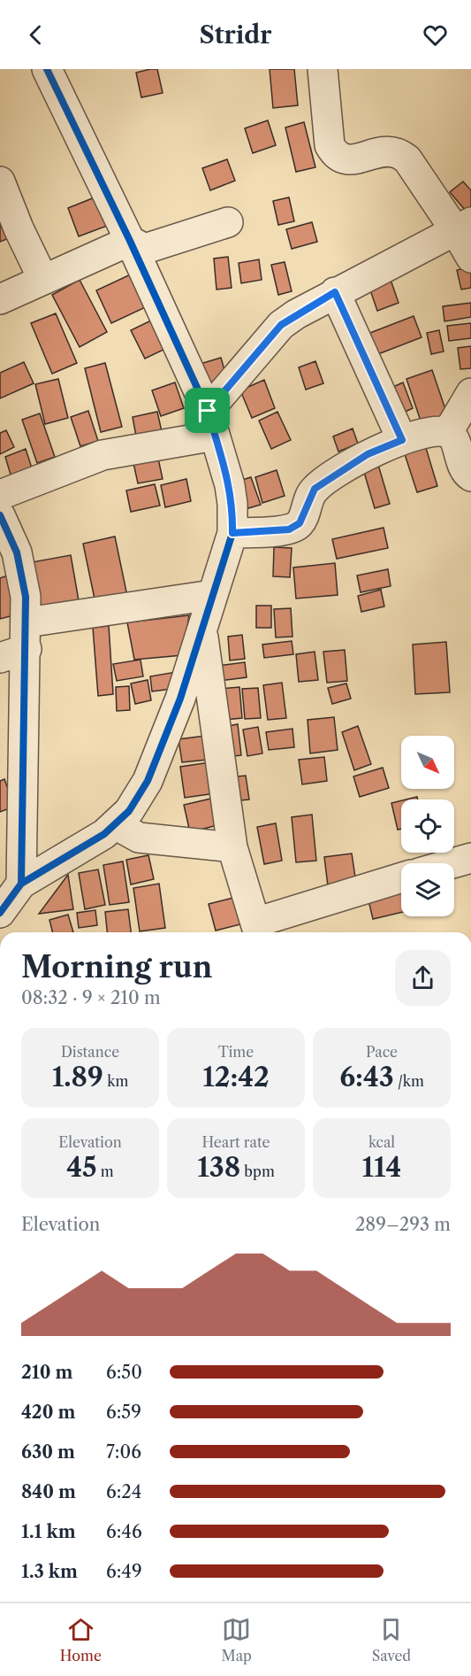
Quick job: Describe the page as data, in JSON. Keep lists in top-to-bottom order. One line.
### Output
{"north":"bottom right","page":{"header":"Stridr","heading":["Morning run","08:32 · 9 × 210 m"],"stats":[["Distance","1.89 km"],["Time","12:42"],["Pace","6:43 /km"],["Elevation","45 m"],["Heart rate","138 bpm"],["kcal","114"]],"chart":["Elevation","289–293 m"],"list":[{"name":"210 m","note":"6:50"},{"name":"420 m","note":"6:59"},{"name":"630 m","note":"7:06"},{"name":"840 m","note":"6:24"},{"name":"1.1 km","note":"6:46"},{"name":"1.3 km","note":"6:49"}],"tabs":["Home","Map","Saved"]}}
